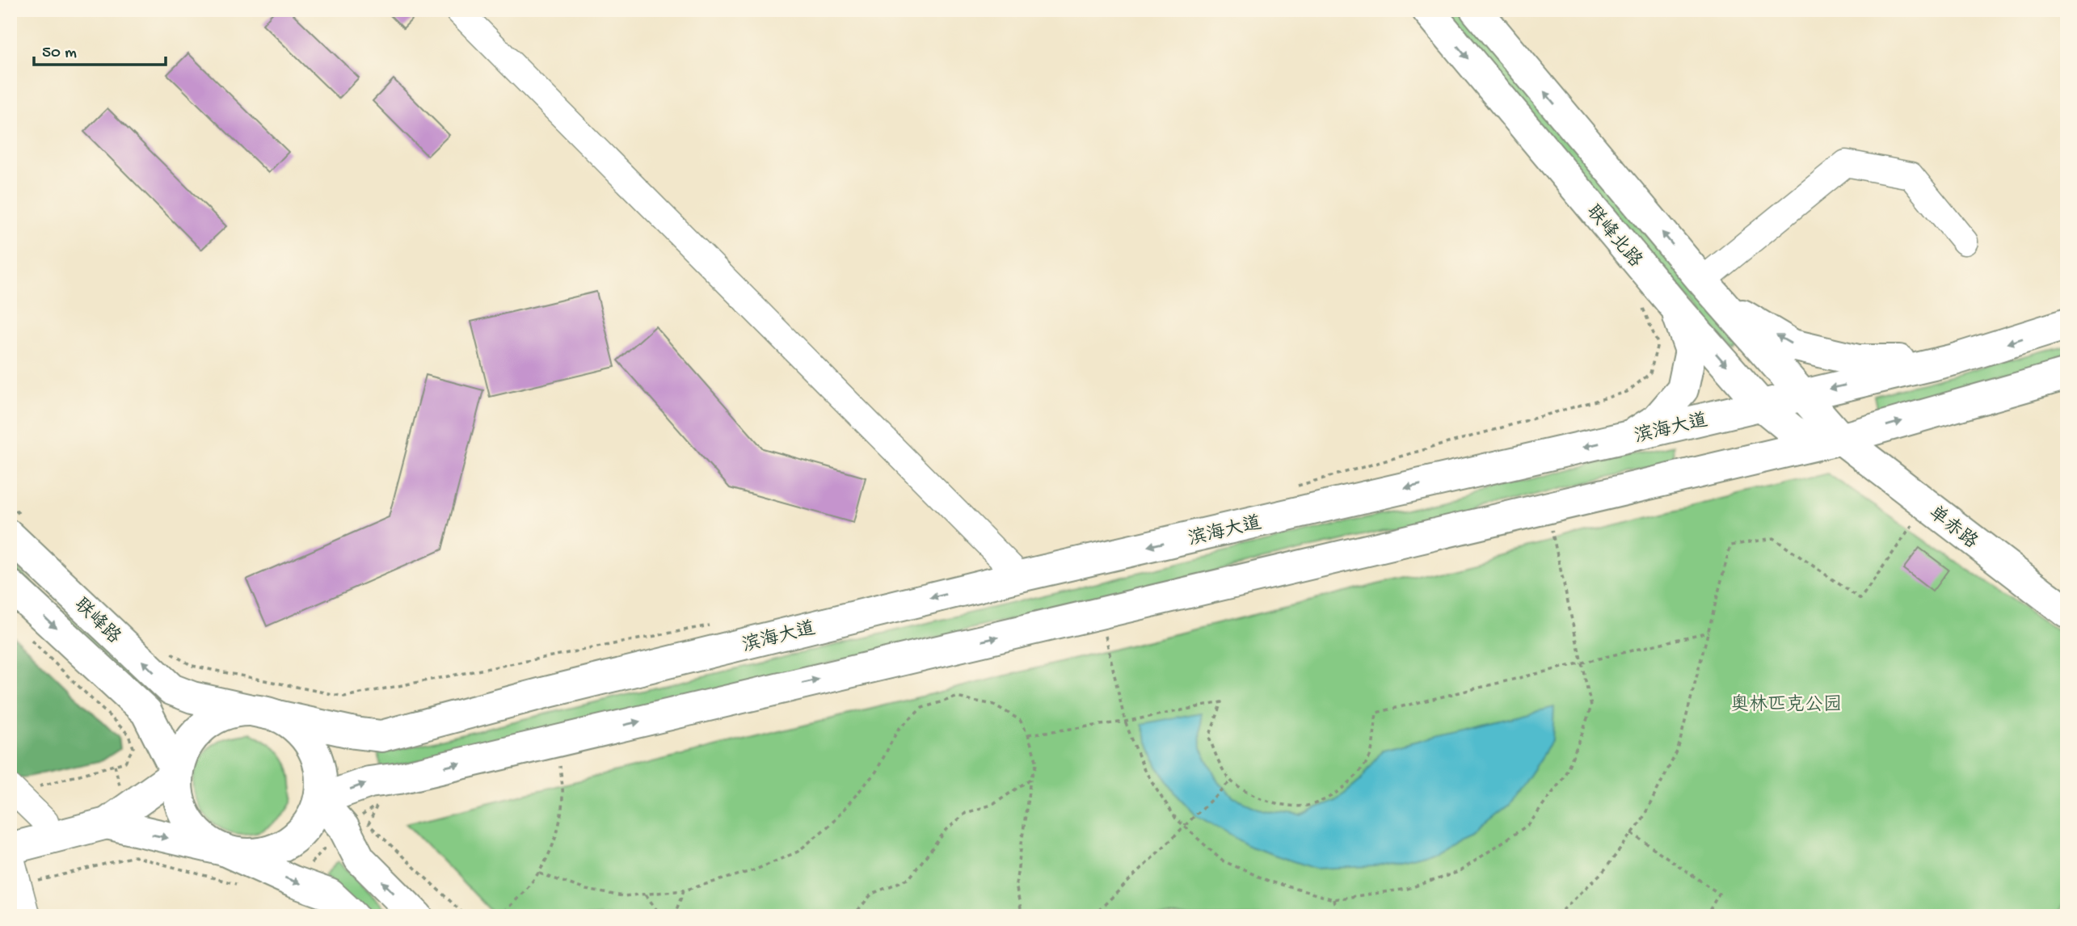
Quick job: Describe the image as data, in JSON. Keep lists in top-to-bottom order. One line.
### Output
{"streets":{"main road":["联峰北路","滨海大道","单赤路","联峰路"]},"crossings":[["联峰北路","滨海大道"],["联峰北路","单赤路"],["滨海大道","联峰路"]],"parks":["奥林匹克公园"],"scale_bar":"50 m"}
